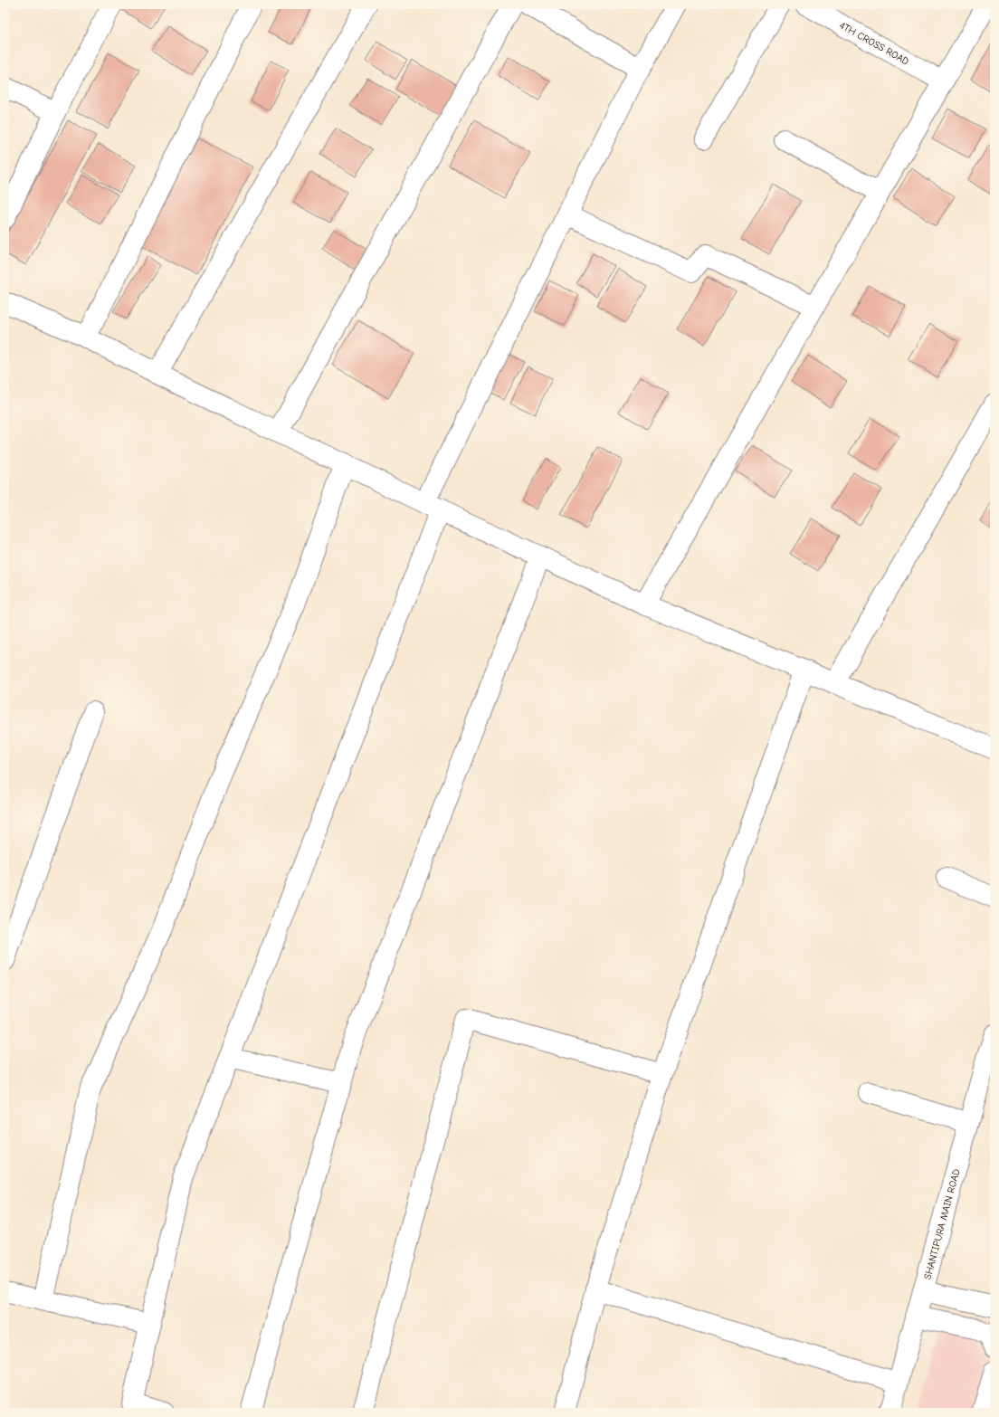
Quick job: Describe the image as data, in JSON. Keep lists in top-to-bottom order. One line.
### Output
{"streets":{"street":["4TH CROSS ROAD","SHANTIPURA MAIN ROAD"]}}
